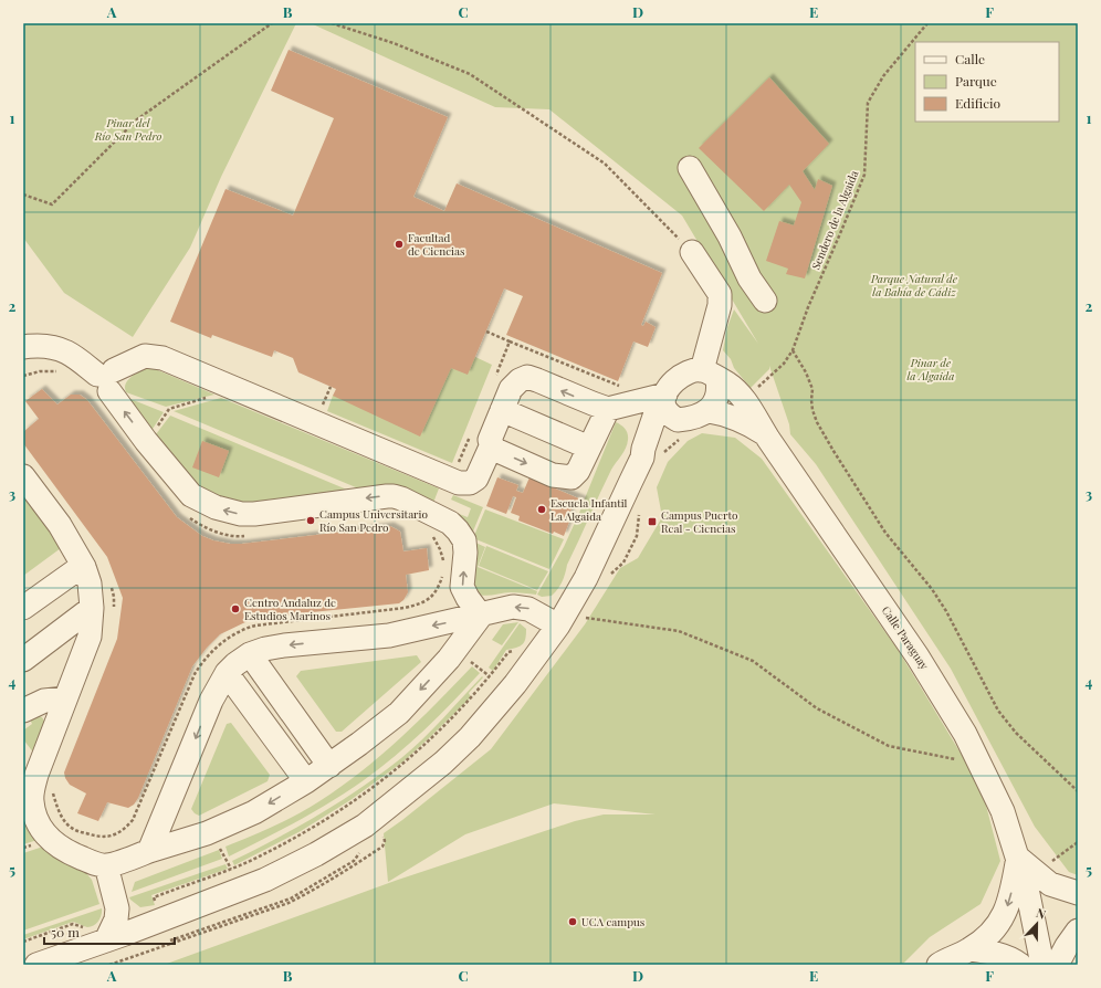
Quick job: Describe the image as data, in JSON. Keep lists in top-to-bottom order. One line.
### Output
{"streets":{"street":["Calle Paraguay"],"path":["Sendero de la Algaida"]},"parks":["Pinar del Río San Pedro","Parque Natural de la Bahía de Cádiz","Pinar de la Algaida"],"places":{"other":["Facultad de Ciencias","Escuela Infantil La Algaida","Campus Universitario Río San Pedro","Centro Andaluz de Estudios Marinos","UCA campus"],"transit":["Campus Puerto Real - Ciencias"]},"legend":["Calle","Parque","Edificio"],"scale_bar":"50 m","north":"top","grid":{"columns":["A","B","C","D","E","F"],"rows":["1","2","3","4","5"]}}
